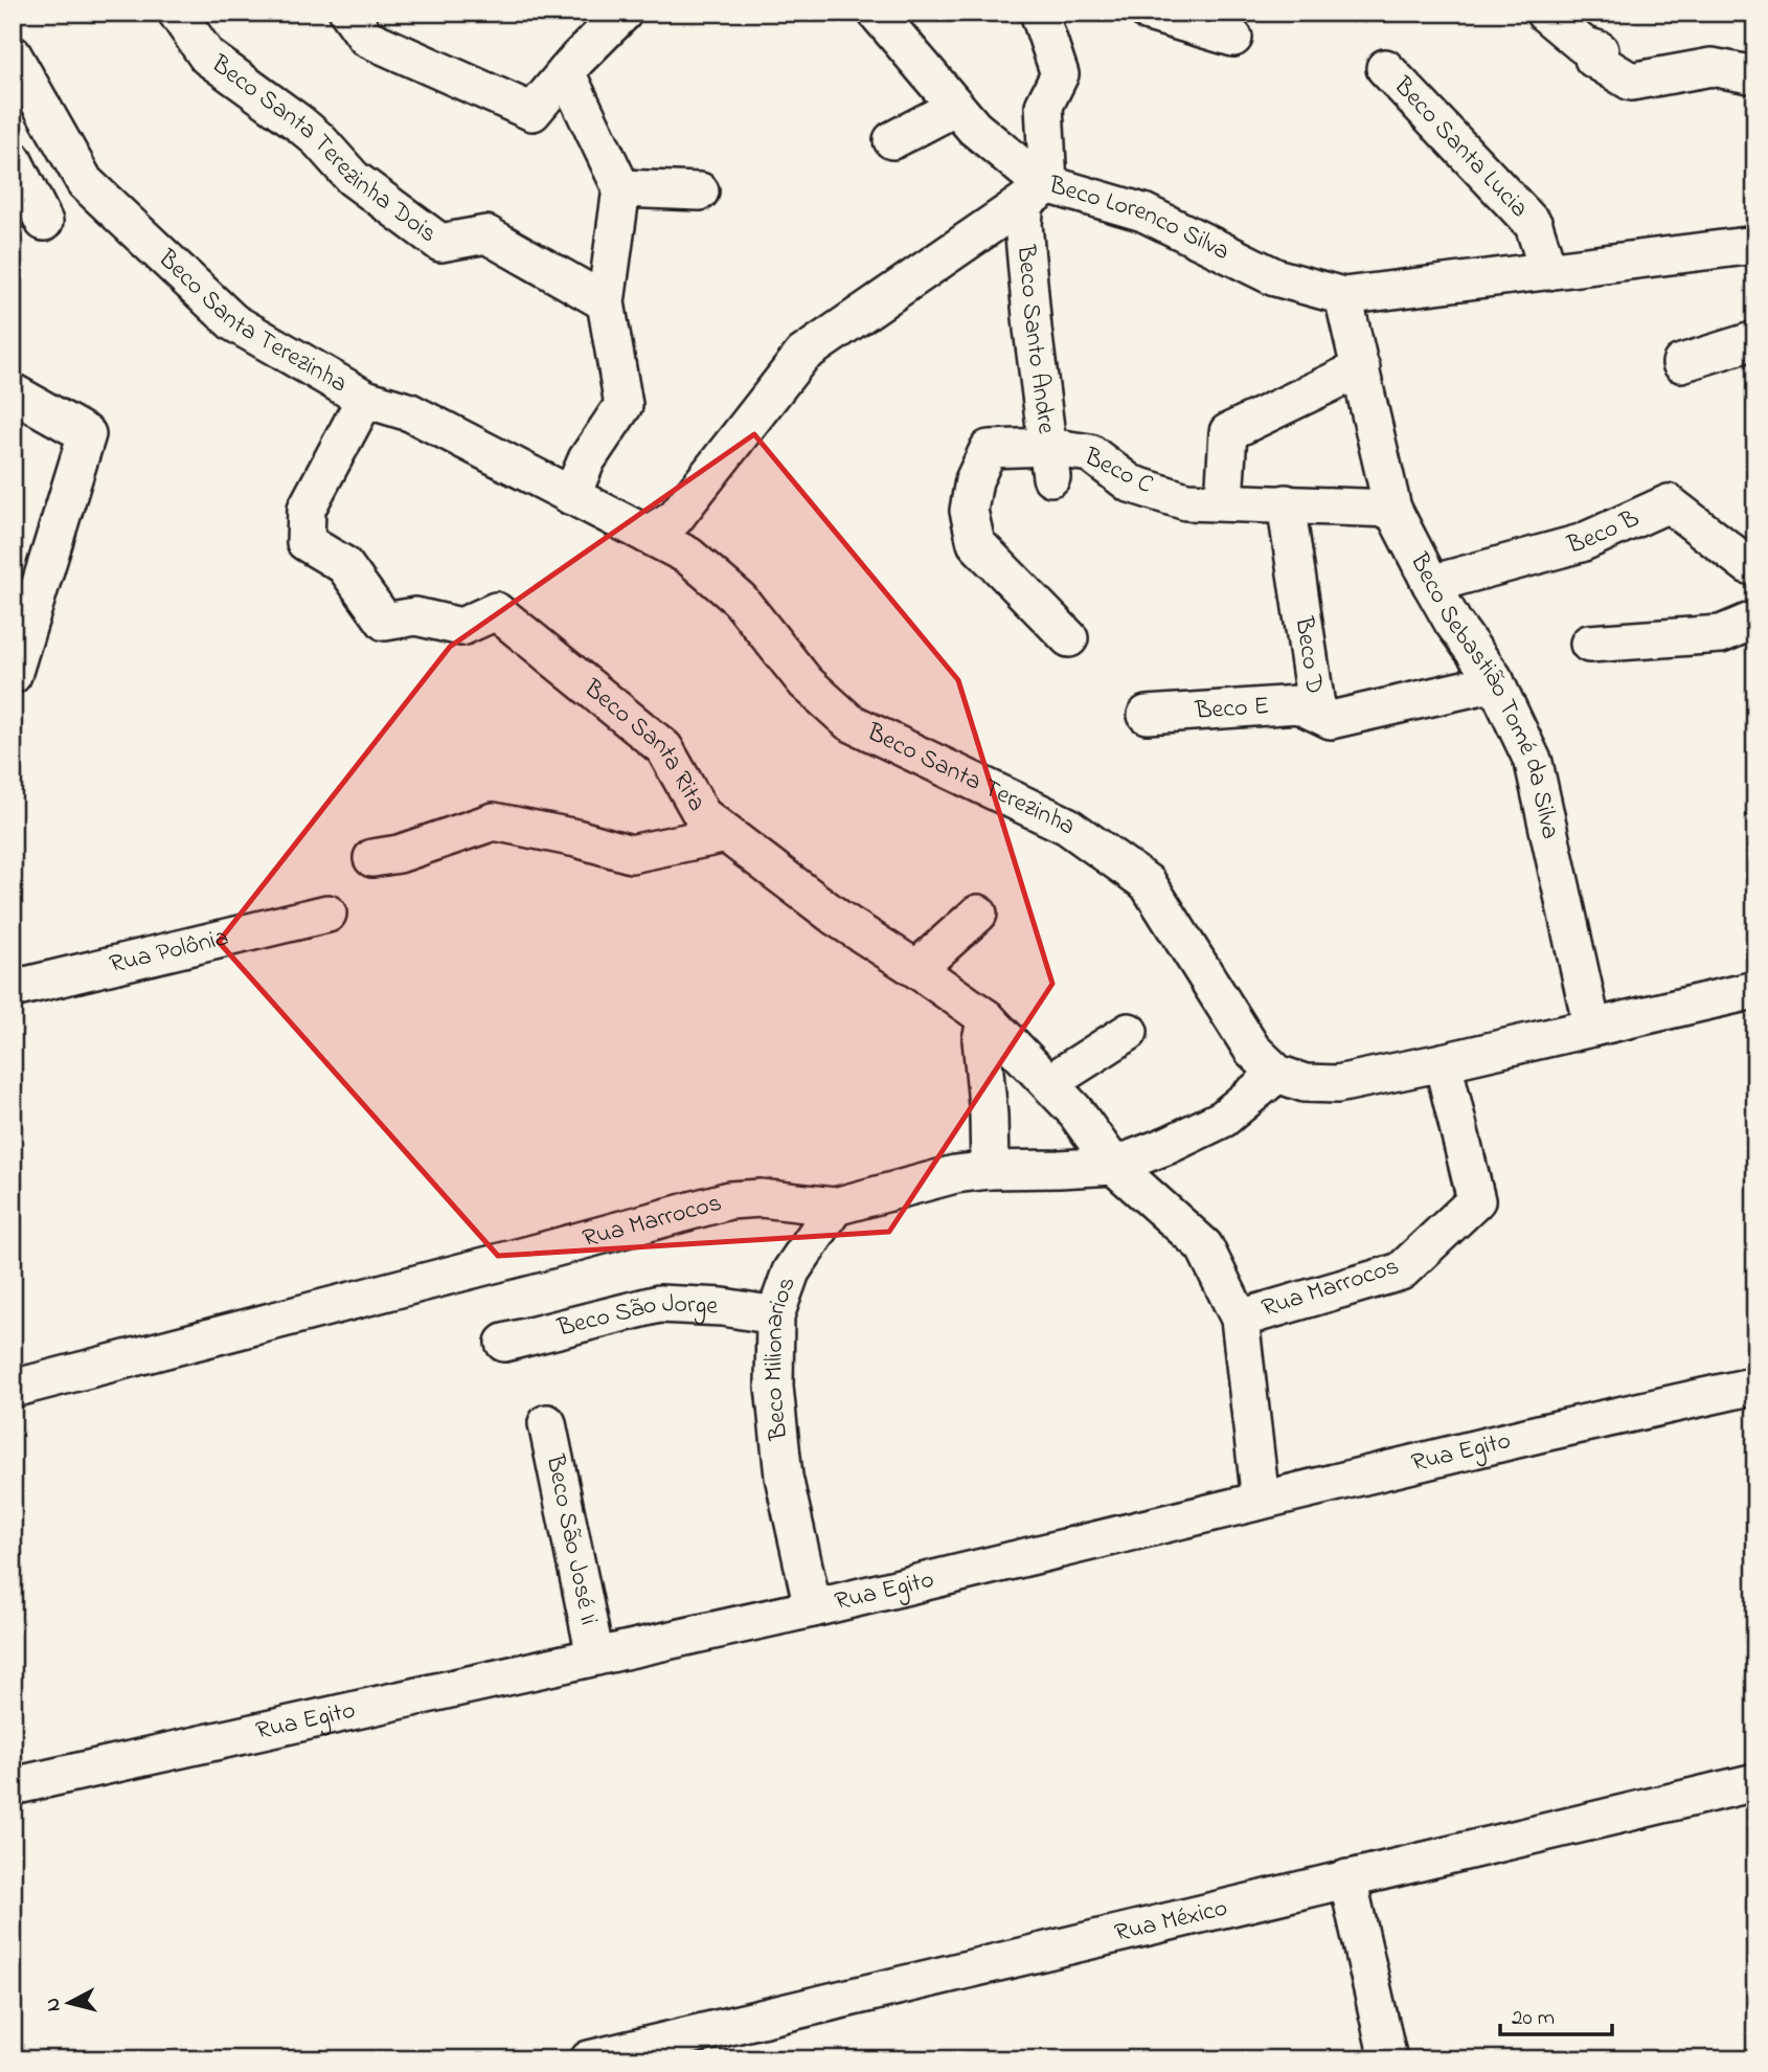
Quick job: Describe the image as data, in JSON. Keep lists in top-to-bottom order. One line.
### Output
{"streets":{"street":["Beco Santa Terezinha Dois","Beco Santa Lucia","Beco Lorenco Silva","Beco Santa Terezinha","Beco Santo Andre","Beco C","Beco B","Beco D","Beco Sebastião Tomé da Silva","Beco E","Beco Santa Rita","Rua Polônia","Rua Marrocos","Beco São Jorge","Beco Milionarios","Rua Egito","Beco São José Ii","Rua México"]},"crossings":[["Beco Santa Lucia","Beco Lorenco Silva"],["Beco Lorenco Silva","Beco Santa Terezinha"],["Beco Lorenco Silva","Beco Santo Andre"],["Beco Lorenco Silva","Beco Sebastião Tomé da Silva"],["Beco Santa Terezinha","Beco Santa Rita"],["Beco Santa Terezinha","Rua Marrocos"],["Beco Santo Andre","Beco C"],["Beco C","Beco D"],["Beco C","Beco Sebastião Tomé da Silva"],["Beco B","Beco Sebastião Tomé da Silva"],["Beco D","Beco Sebastião Tomé da Silva"],["Beco D","Beco E"],["Beco Santa Rita","Rua Marrocos"],["Beco Santa Rita","Rua Egito"],["Rua Marrocos","Beco Milionarios"],["Beco São Jorge","Beco Milionarios"],["Beco Milionarios","Rua Egito"],["Rua Egito","Beco São José Ii"]],"scale_bar":"20 m","north":"left"}
